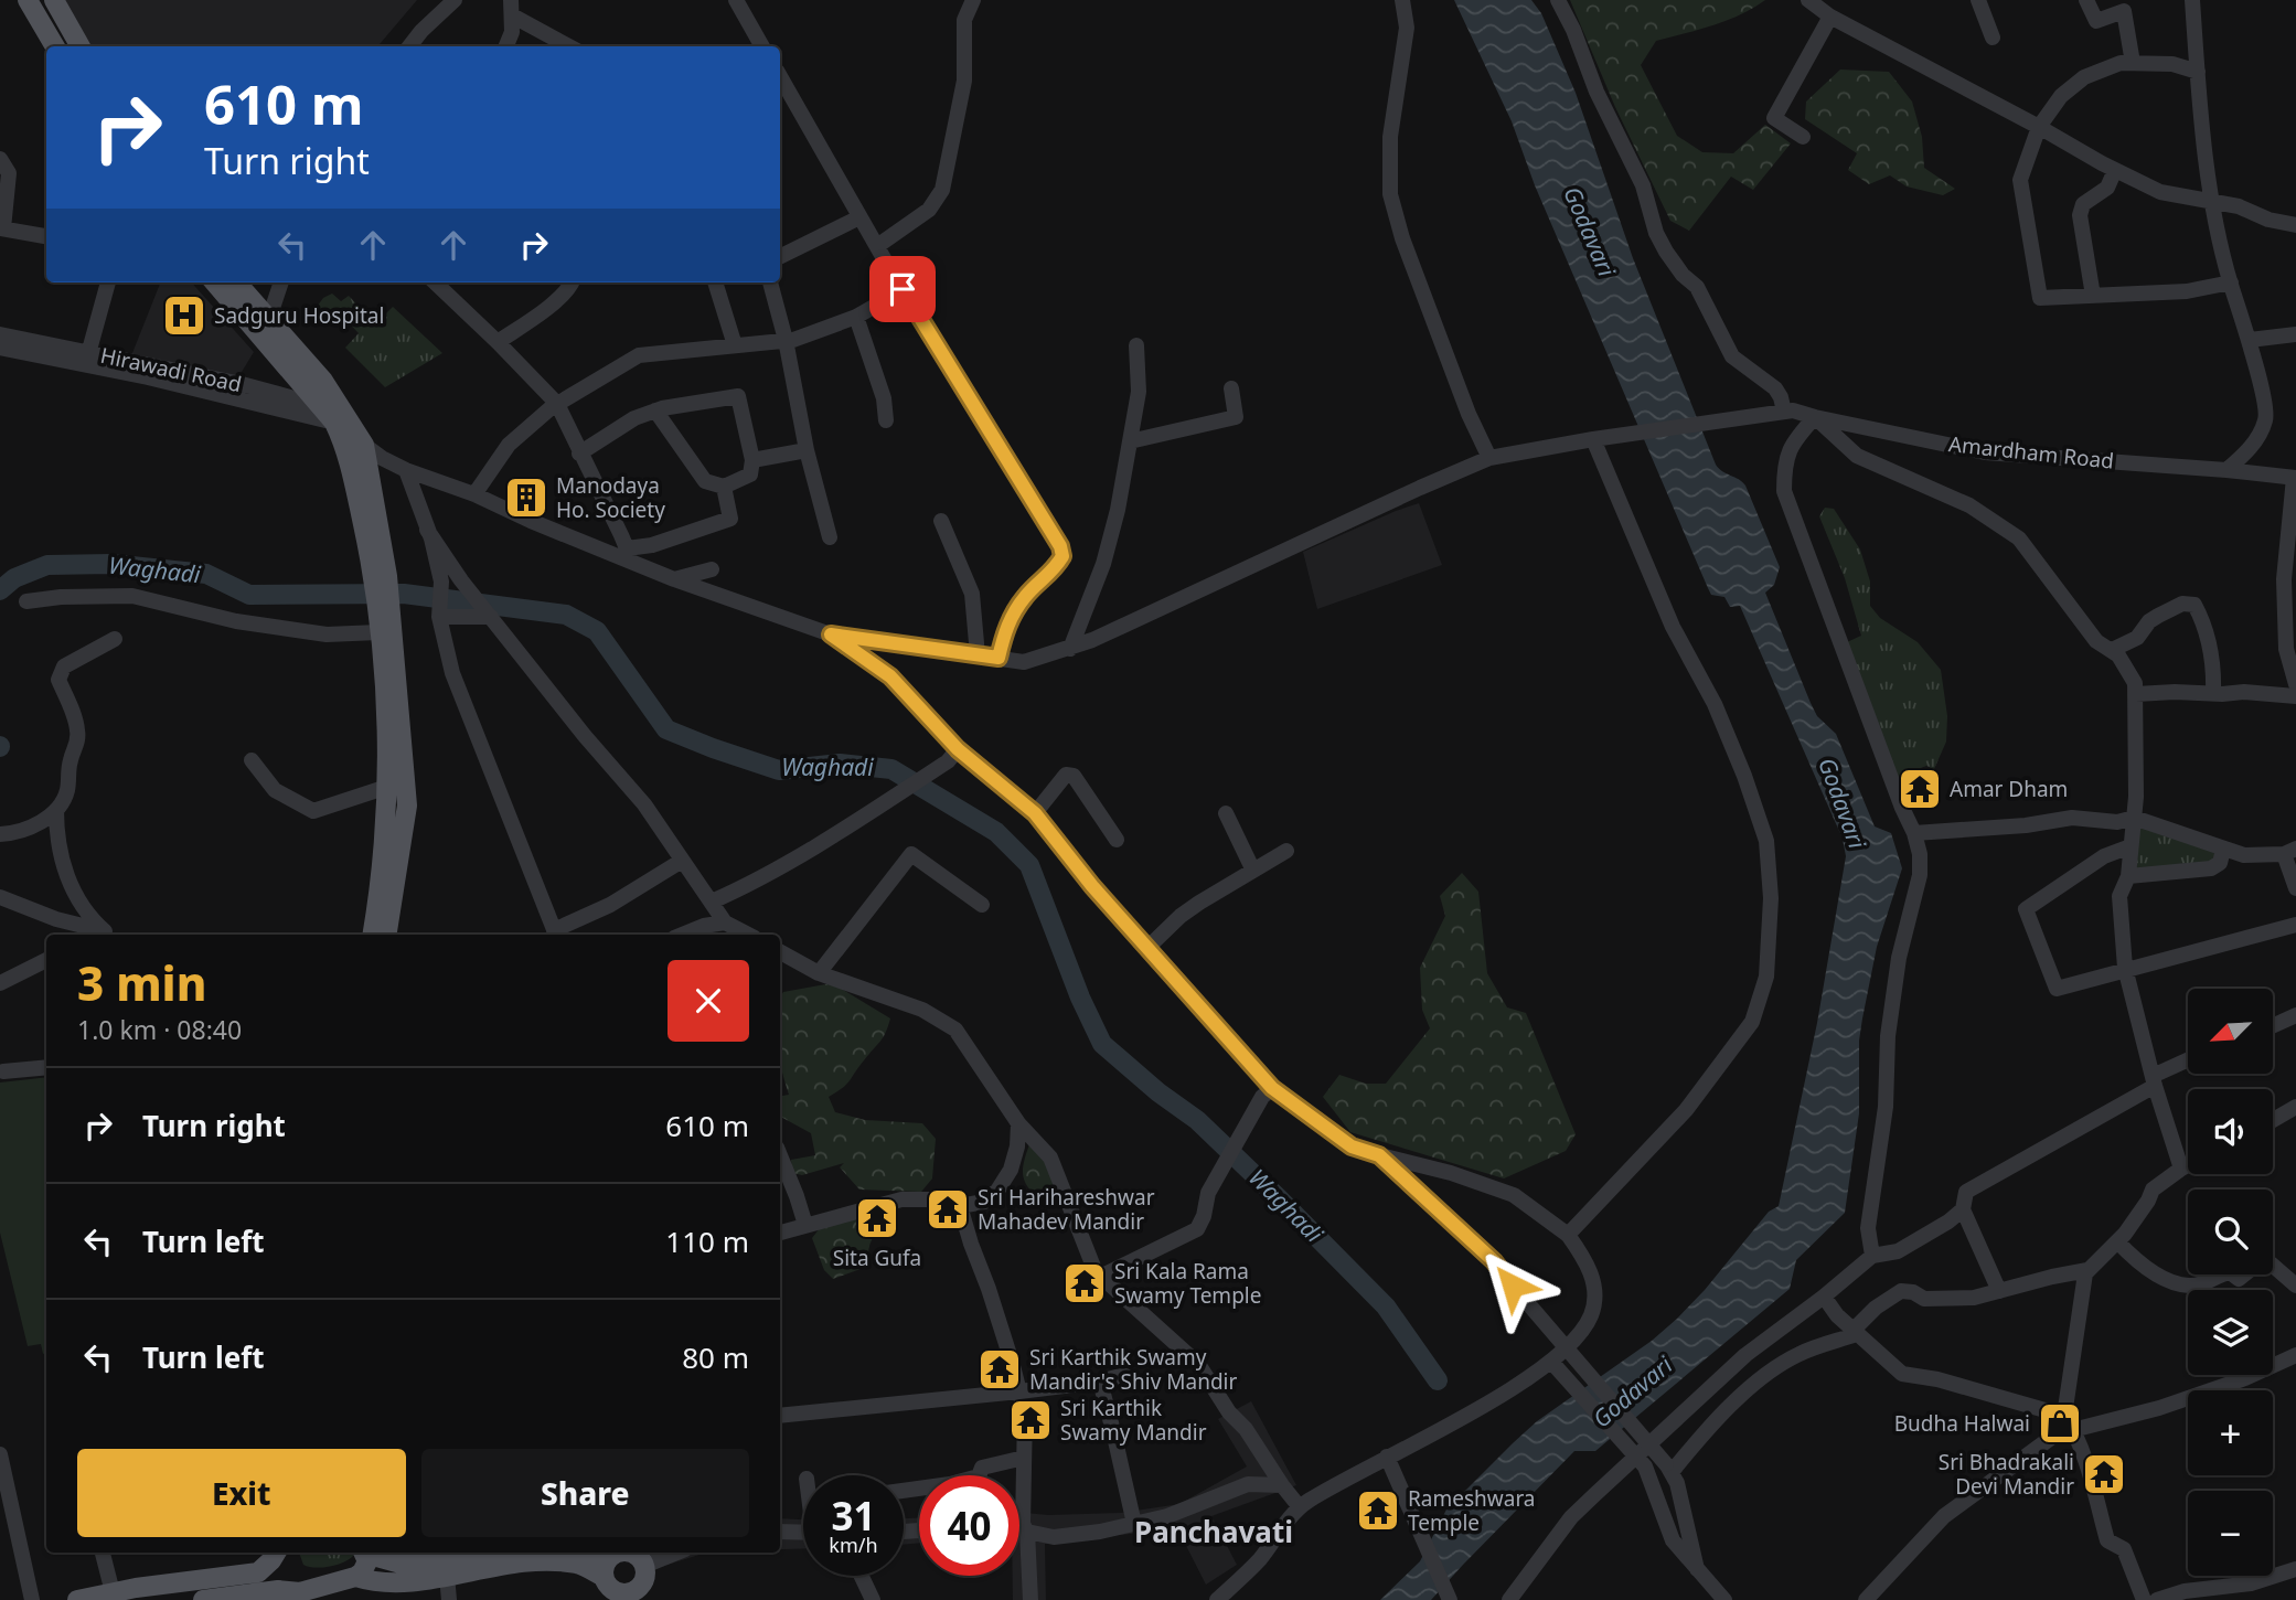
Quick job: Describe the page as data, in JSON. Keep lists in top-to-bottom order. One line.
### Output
{"streets":{"street":["Hirawadi Road","Amardham Road"]},"crossings":[["Hirawadi Road","Amardham Road"]],"districts":["Panchavati"],"water":["Godavari","Waghadi"],"places":{"hospital":["Sadguru Hospital"],"building":["Manodaya Ho. Society"],"temple":["Amar Dham","Sri Harihareshwar Mahadev Mandir","Sita Gufa","Sri Kala Rama Swamy Temple","Sri Karthik Swamy Mandir's Shiv Mandir","Sri Karthik Swamy Mandir","Sri Bhadrakali Devi Mandir","Rameshwara Temple"],"shop":["Budha Halwai"]},"north":"bottom left","page":{"turn":["610 m","Turn right"],"heading":["3 min","1.0 km · 08:40"],"map_buttons":["+","−"],"list":[{"name":"Turn right","value":"610 m"},{"name":"Turn left","value":"110 m"},{"name":"Turn left","value":"80 m"}],"buttons":["Exit","Share"],"speed":"31 km/h","limit":"40"}}
